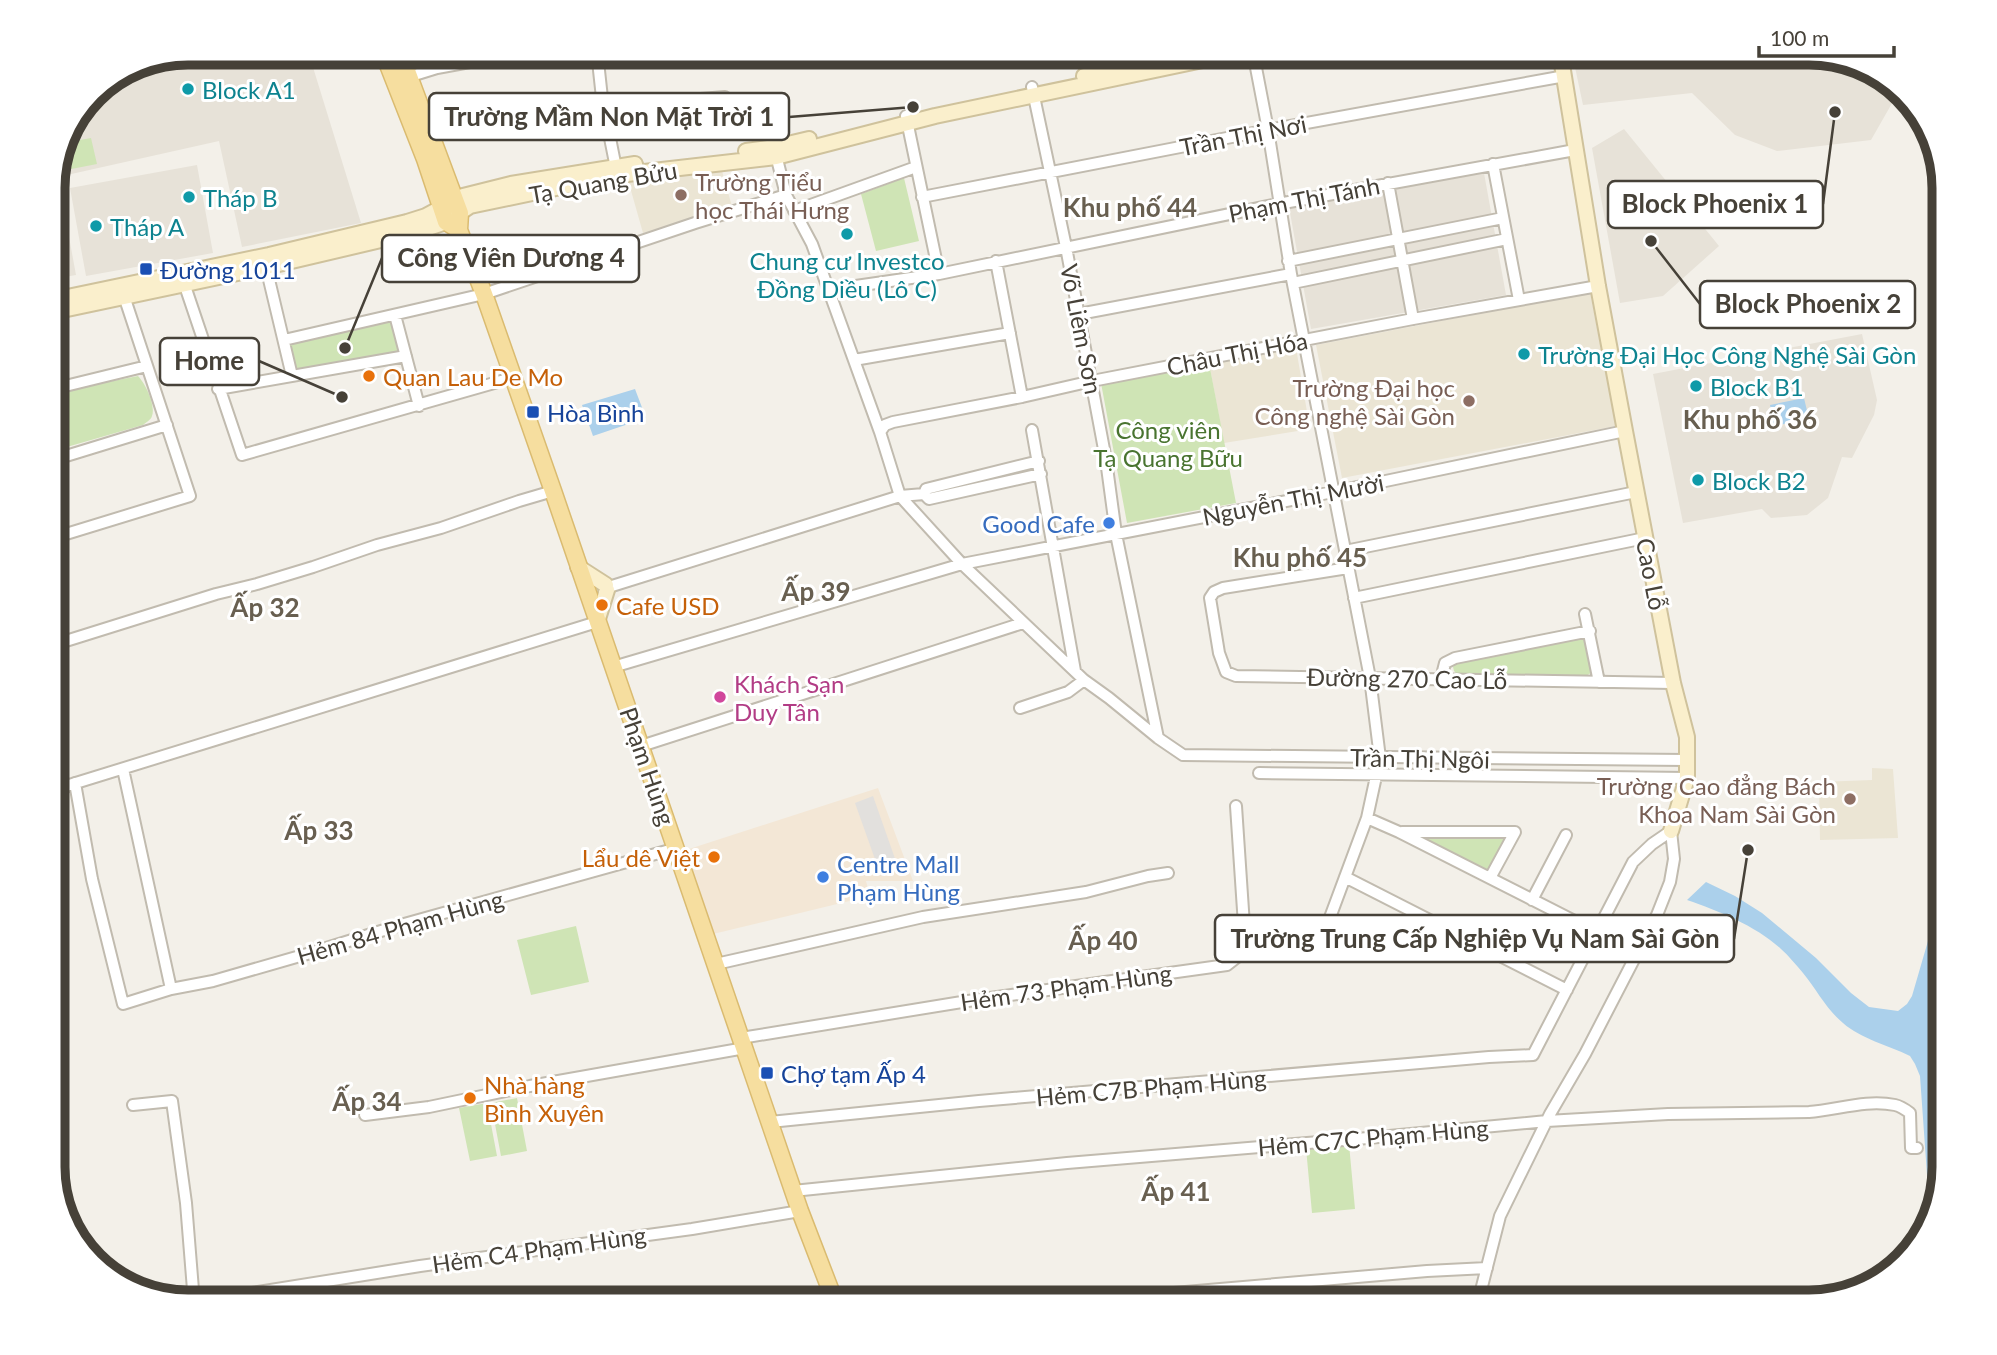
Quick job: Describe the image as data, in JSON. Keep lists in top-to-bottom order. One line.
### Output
{"streets":{"main road":["Tạ Quang Bửu","Cao Lỗ","Phạm Hùng"],"street":["Trần Thị Nơi","Phạm Thị Tánh","Võ Liêm Sơn","Châu Thị Hóa","Nguyễn Thị Mười","Đường 270 Cao Lỗ","Trần Thị Ngôi","Hẻm 84 Phạm Hùng","Hẻm 73 Phạm Hùng","Hẻm C7B Phạm Hùng","Hẻm C7C Phạm Hùng","Hẻm C4 Phạm Hùng"]},"crossings":[["Trần Thị Nơi","Võ Liêm Sơn"],["Trần Thị Nơi","Cao Lỗ"],["Tạ Quang Bửu","Võ Liêm Sơn"],["Tạ Quang Bửu","Phạm Hùng"],["Phạm Thị Tánh","Võ Liêm Sơn"],["Phạm Thị Tánh","Cao Lỗ"],["Võ Liêm Sơn","Châu Thị Hóa"],["Võ Liêm Sơn","Nguyễn Thị Mười"],["Võ Liêm Sơn","Trần Thị Ngôi"],["Châu Thị Hóa","Cao Lỗ"],["Nguyễn Thị Mười","Cao Lỗ"],["Nguyễn Thị Mười","Trần Thị Ngôi"],["Nguyễn Thị Mười","Phạm Hùng"],["Cao Lỗ","Đường 270 Cao Lỗ"],["Cao Lỗ","Trần Thị Ngôi"],["Phạm Hùng","Hẻm 84 Phạm Hùng"],["Phạm Hùng","Hẻm 73 Phạm Hùng"],["Phạm Hùng","Hẻm C7B Phạm Hùng"],["Phạm Hùng","Hẻm C7C Phạm Hùng"],["Phạm Hùng","Hẻm C4 Phạm Hùng"]],"districts":["Khu phố 44","Khu phố 36","Khu phố 45","Ấp 39","Ấp 32","Ấp 33","Ấp 40","Ấp 34","Ấp 41"],"parks":["Công viên Tạ Quang Bữu"],"places":{"other":["Block A1","Trường Mầm Non Mặt Trời 1","Block Phoenix 1","Trường Tiểu học Thái Hưng","Tháp B","Tháp A","Chung cư Investco Đồng Diều (Lô C)","Block Phoenix 2","Công Viên Dương 4","Trường Đại Học Công Nghệ Sài Gòn","Quan Lau De Mo","Block B1","Home","Trường Đại học Công nghệ Sài Gòn","Block B2","Good Cafe","Cafe USD","Khách Sạn Duy Tân","Trường Cao đẳng Bách Khoa Nam Sài Gòn","Trường Trung Cấp Nghiệp Vụ Nam Sài Gòn","Lẩu dê Việt","Centre Mall Phạm Hùng","Nhà hàng Bình Xuyên"],"transit":["Đường 1011","Hòa Bình","Chợ tạm Ấp 4"]},"scale_bar":"100 m"}
